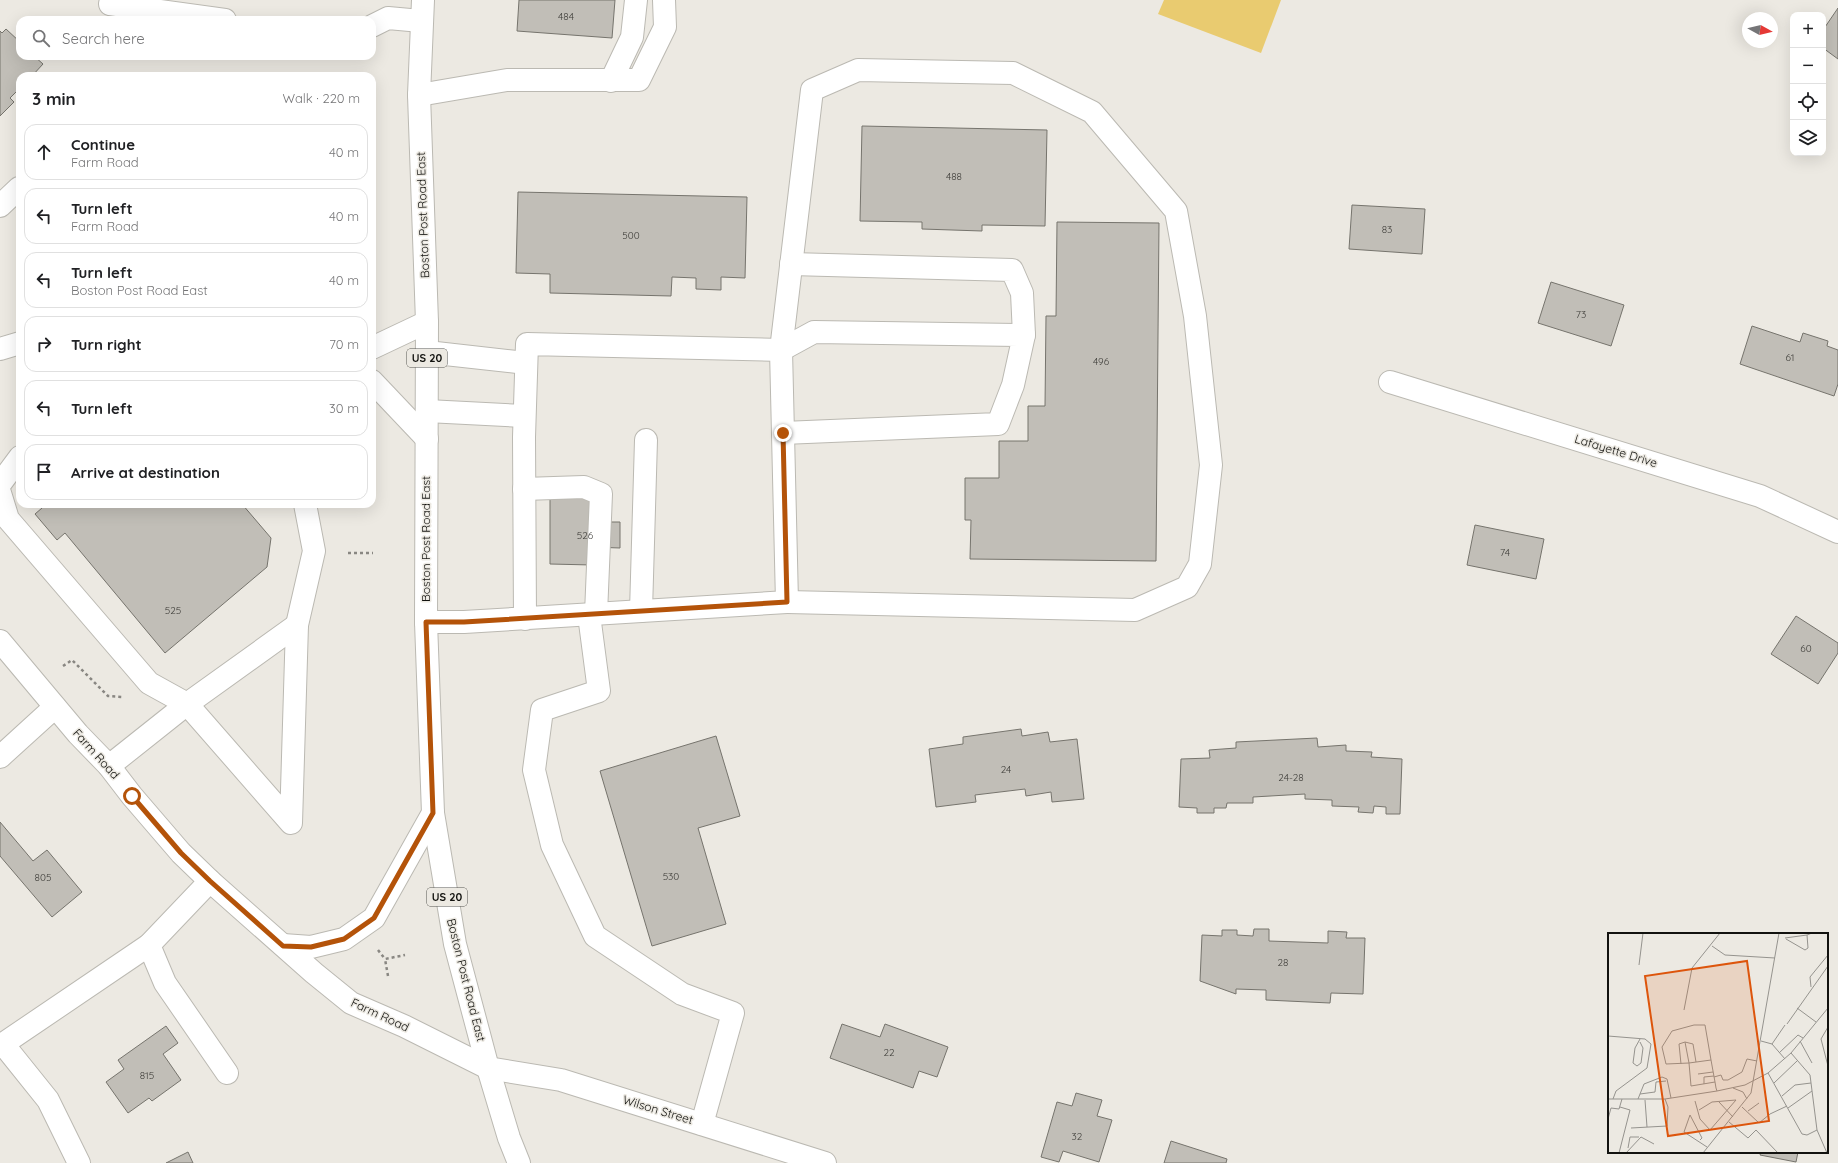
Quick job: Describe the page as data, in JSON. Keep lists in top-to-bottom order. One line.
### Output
{"streets":{"main road":["Boston Post Road East","US 20","Lafayette Drive","Farm Road","Wilson Street"]},"crossings":[["Boston Post Road East","Farm Road"],["Boston Post Road East","Wilson Street"],["Farm Road","Wilson Street"]],"house_numbers":["484","488","83","500","73","61","496","526","74","525","60","24","24-28","530","805","28","22","815","32"],"north":"right","page":{"map_buttons":["+","−"],"search":"Search here","heading":["3 min","Walk · 220 m"],"list":[["Continue","Farm Road","40 m"],["Turn left","Farm Road","40 m"],["Turn left","Boston Post Road East","40 m"],["Turn right","70 m"],["Turn left","30 m"],"Arrive at destination"]}}
